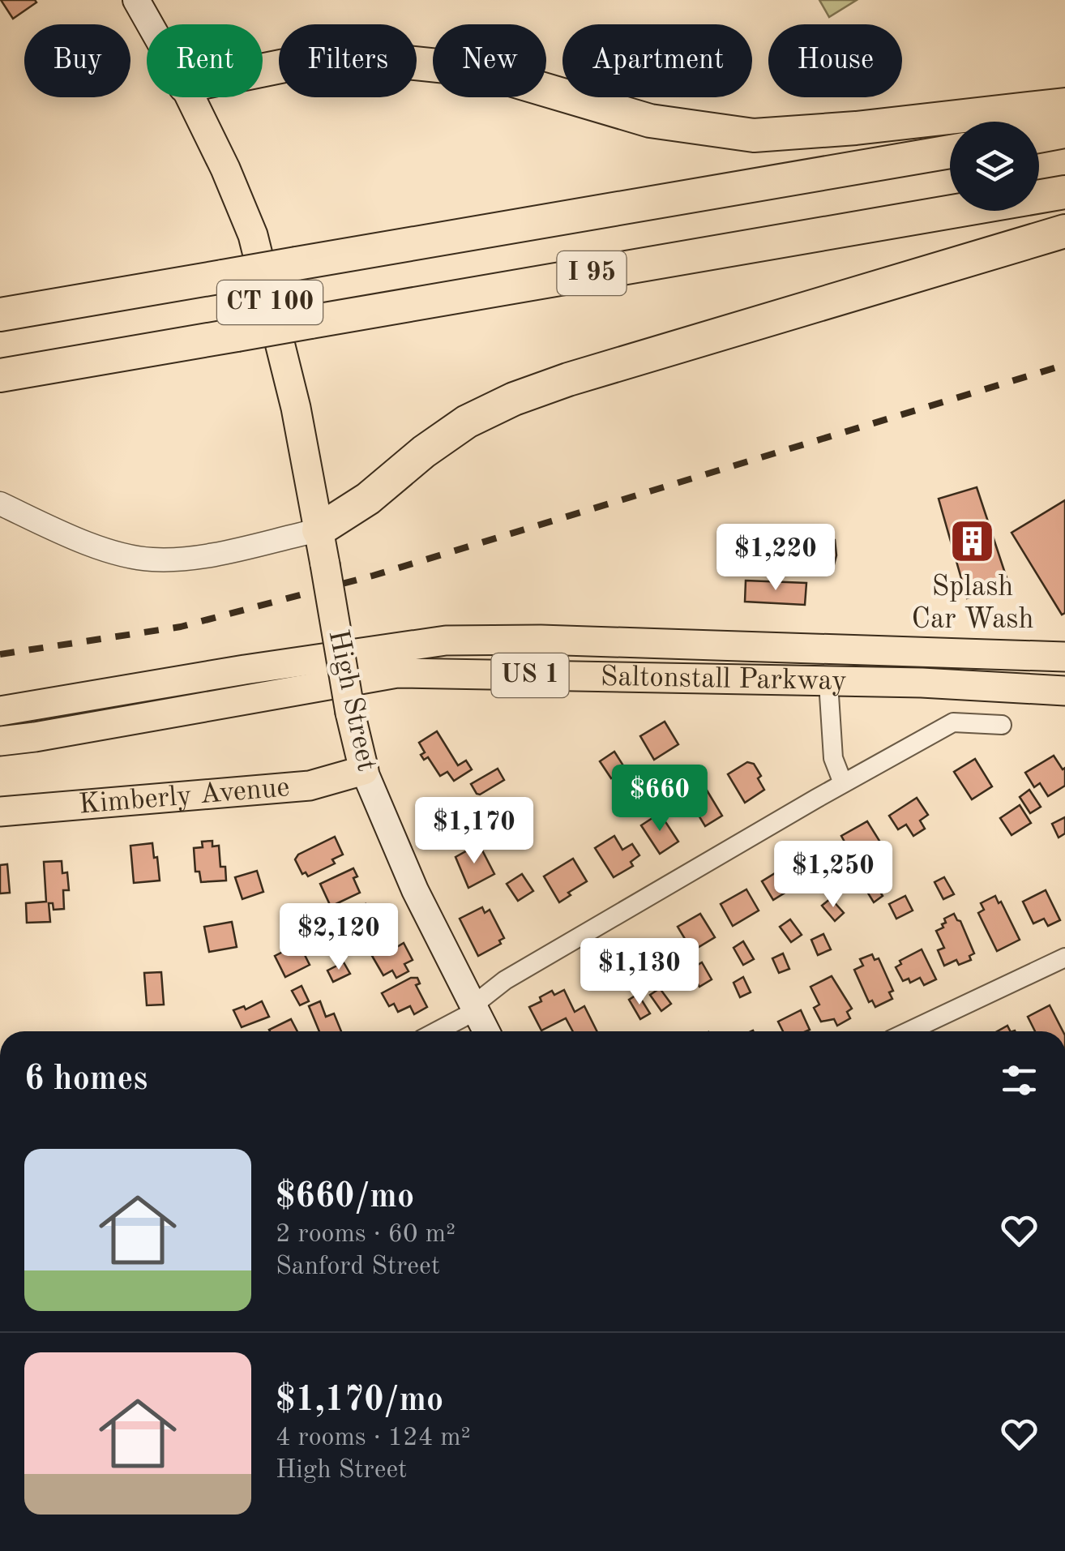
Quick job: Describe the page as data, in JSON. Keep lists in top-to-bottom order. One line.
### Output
{"streets":{"highway":["I 95"],"main road":["CT 100","US 1","Saltonstall Parkway","High Street","Kimberly Avenue"]},"crossings":[["CT 100","High Street"],["High Street","Kimberly Avenue"]],"places":{"building":["Splash Car Wash"]},"page":{"chip":["Buy","Rent","Filters","New","Apartment","House"],"price":["$1,220","$660","$1,170","$1,250","$2,120","$1,130"],"heading":"6 homes","list":[{"name":"$660/mo","note":"2 rooms · 60 m² · Sanford Street"},{"name":"$1,170/mo","note":"4 rooms · 124 m² · High Street"}]}}
